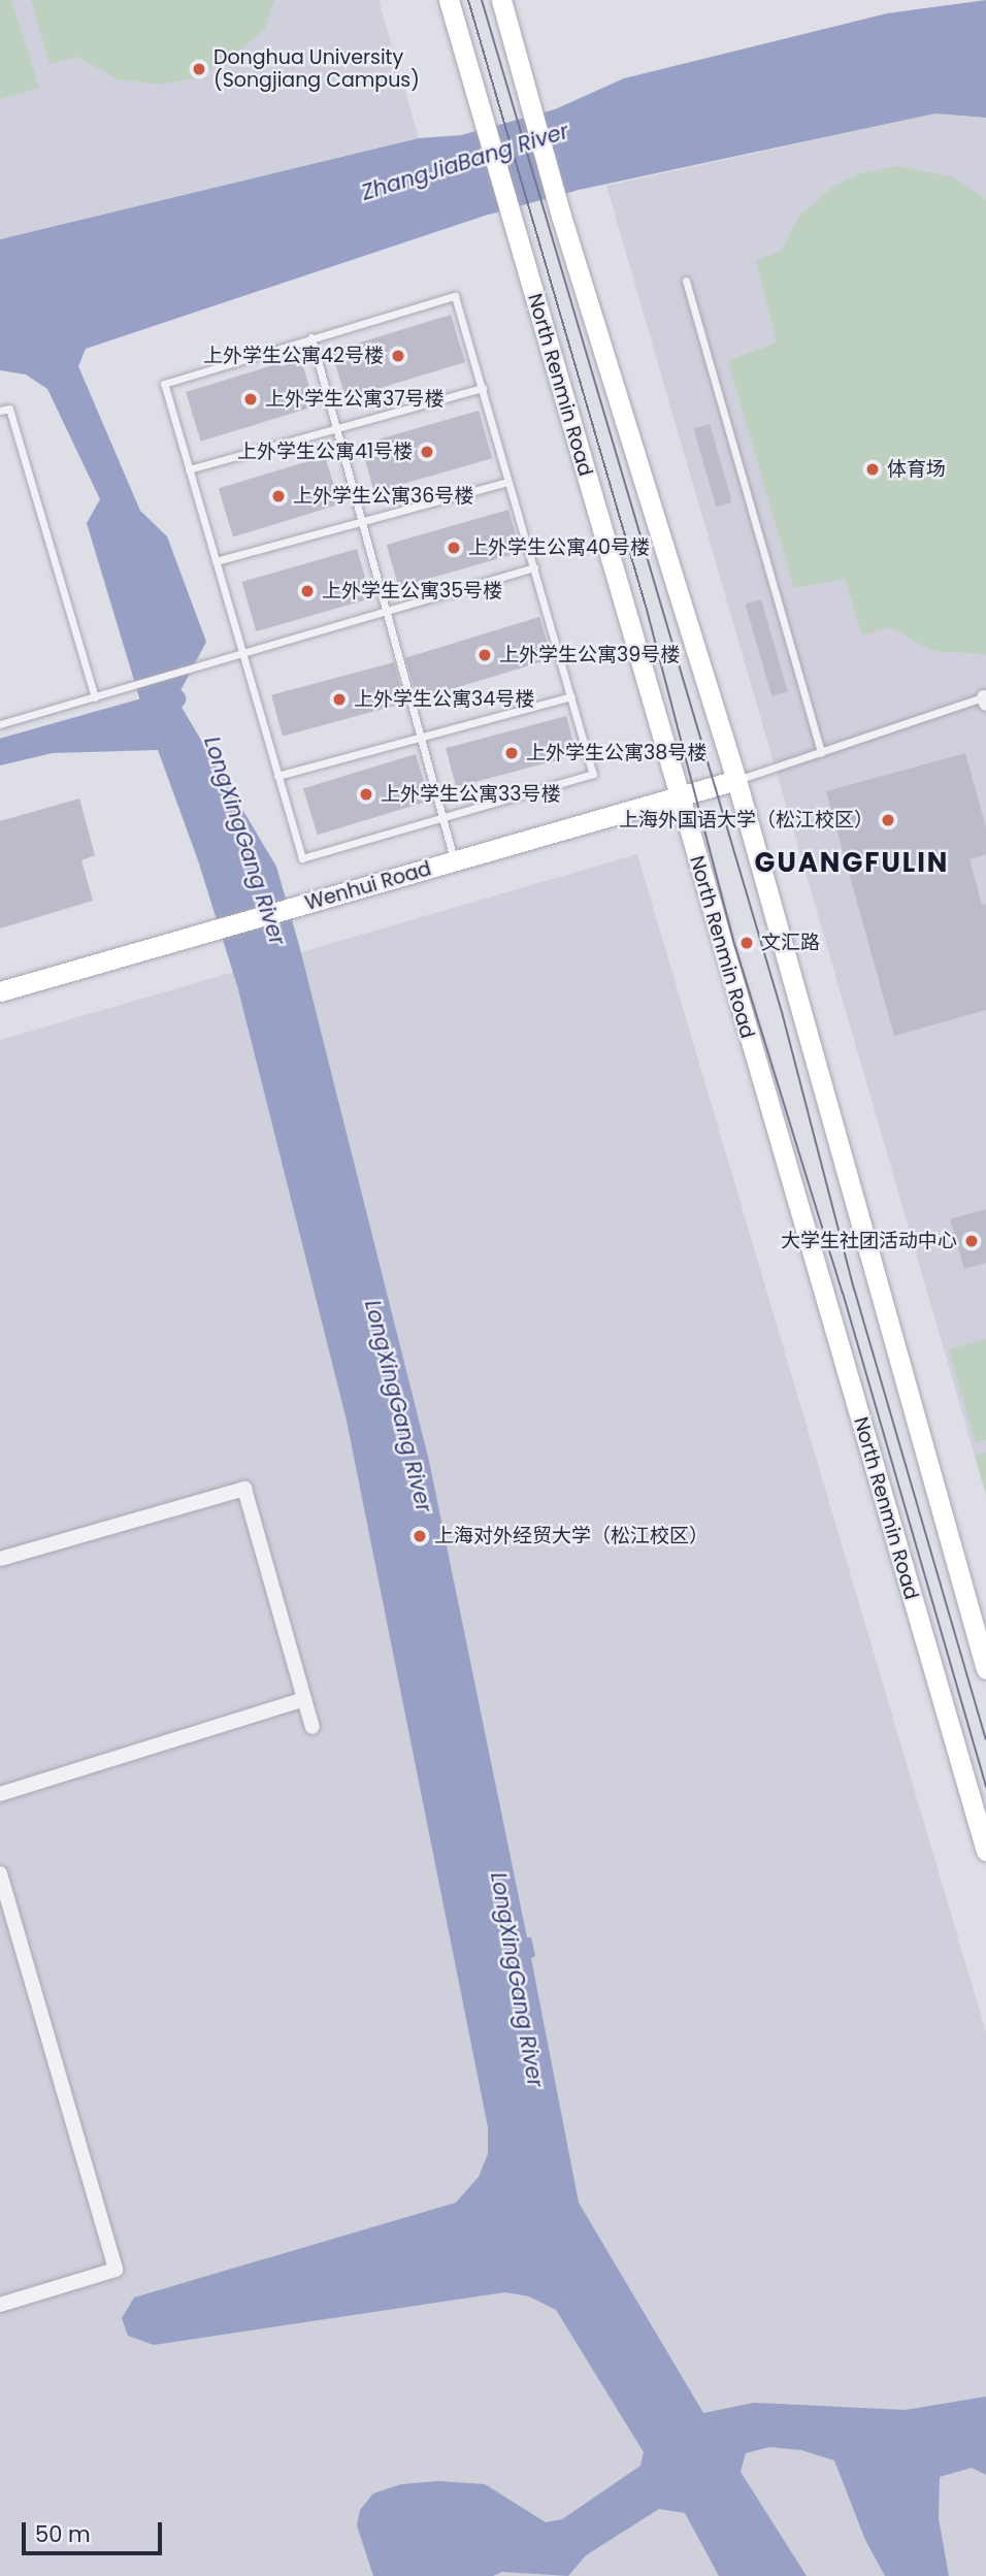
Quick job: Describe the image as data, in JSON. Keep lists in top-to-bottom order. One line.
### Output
{"streets":{"main road":["North Renmin Road","Wenhui Road"]},"crossings":[["North Renmin Road","Wenhui Road"]],"districts":["GUANGFULIN"],"water":["ZhangJiaBang River","LongXingGang River"],"places":["Donghua University (Songjiang Campus)","上外学生公寓42号楼","上外学生公寓37号楼","上外学生公寓41号楼","体育场","上外学生公寓36号楼","上外学生公寓40号楼","上外学生公寓35号楼","上外学生公寓39号楼","上外学生公寓34号楼","上外学生公寓38号楼","上外学生公寓33号楼","上海外国语大学（松江校区）","文汇路","大学生社团活动中心","上海对外经贸大学（松江校区）"],"scale_bar":"50 m"}
